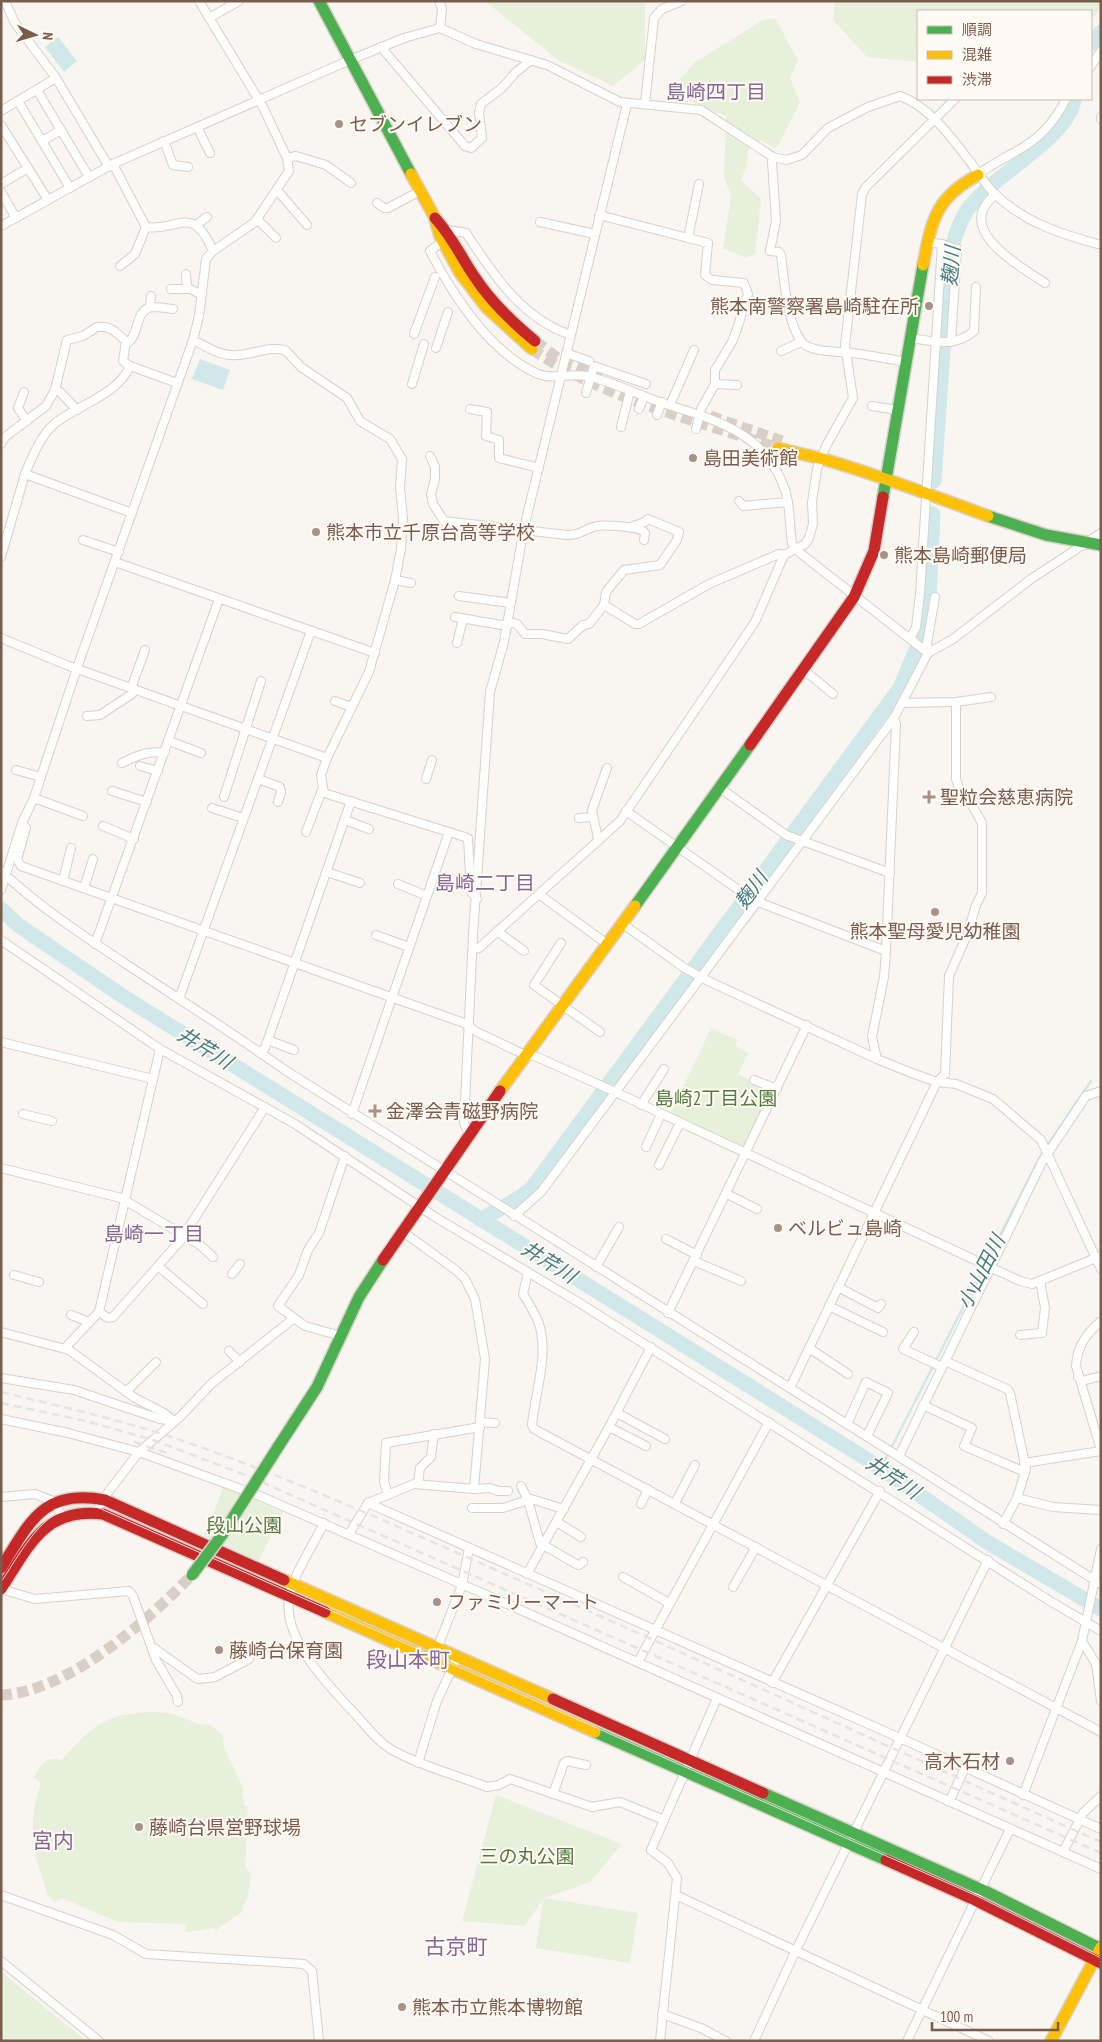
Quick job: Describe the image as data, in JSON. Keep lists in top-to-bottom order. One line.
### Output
{"districts":["島崎四丁目","島崎二丁目","島崎一丁目","段山本町","宮内","古京町"],"water":["麹川","井芹川","小山田川"],"parks":["島崎2丁目公園","段山公園","三の丸公園"],"places":{"other":["セブンイレブン","熊本南警察署島崎駐在所","島田美術館","熊本市立千原台高等学校","熊本島崎郵便局","熊本聖母愛児幼稚園","ベルビュ島崎","ファミリーマート","藤崎台保育園","高木石材","藤崎台県営野球場","熊本市立熊本博物館"],"health":["聖粒会慈恵病院","金澤会青磁野病院"]},"legend":["順調","混雑","渋滞"],"scale_bar":"100 m","north":"right"}
